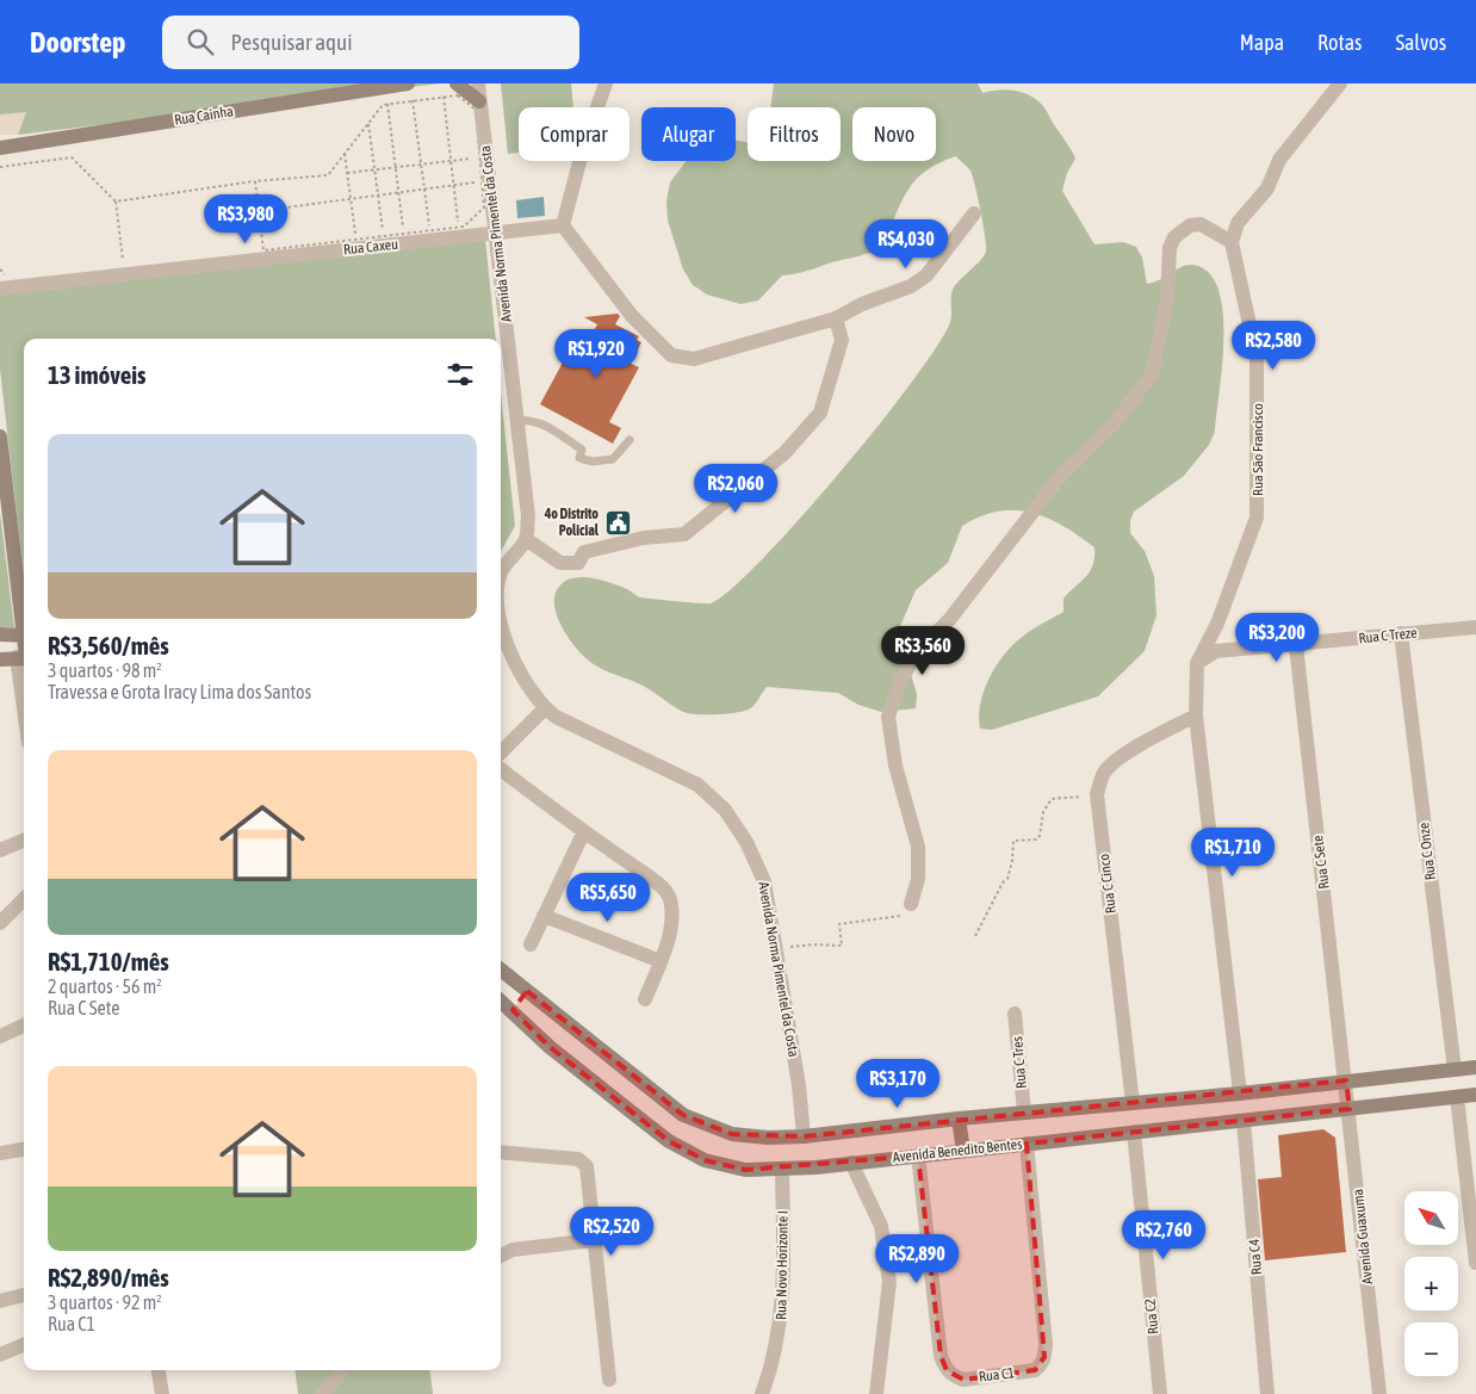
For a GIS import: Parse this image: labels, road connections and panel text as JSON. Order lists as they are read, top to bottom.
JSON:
{
  "streets": {
    "street": [
      "Rua Cainha",
      "Avenida Norma Pimentel da Costa",
      "Rua Caxeu",
      "Rua São Francisco",
      "Rua C Treze",
      "Rua C Onze",
      "Rua C Sete",
      "Rua C Cinco",
      "Rua C Tres",
      "Avenida Benedito Bentes",
      "Avenida Guaxuma",
      "Rua C4",
      "Rua Novo Horizonte I",
      "Rua C2",
      "Rua C1"
    ]
  },
  "crossings": [
    ["Avenida Norma Pimentel da Costa", "Rua Caxeu"],
    ["Rua São Francisco", "Rua C Treze"],
    ["Rua C Treze", "Rua C Onze"],
    ["Rua C Treze", "Rua C Sete"],
    ["Rua C Sete", "Avenida Guaxuma"],
    ["Avenida Benedito Bentes", "Avenida Guaxuma"],
    ["Avenida Benedito Bentes", "Rua C4"],
    ["Avenida Benedito Bentes", "Rua Novo Horizonte I"],
    ["Avenida Benedito Bentes", "Rua C2"],
    ["Avenida Benedito Bentes", "Rua C1"]
  ],
  "places": {
    "public building": ["4o Distrito Policial"]
  },
  "north": "top left",
  "page": {
    "header": "Doorstep",
    "search": "Pesquisar aqui",
    "nav": ["Mapa", "Rotas", "Salvos"],
    "chip": [
      "Comprar",
      "Alugar",
      "Filtros",
      "Novo"
    ],
    "price": [
      "R$3,980",
      "R$4,030",
      "R$2,580",
      "R$1,920",
      "R$2,060",
      "R$3,200",
      "R$3,560",
      "R$1,710",
      "R$5,650",
      "R$3,170",
      "R$2,520",
      "R$2,760",
      "R$2,890"
    ],
    "heading": "13 imóveis",
    "list": [
      {
        "name": "R$3,560/mês",
        "note": "3 quartos · 98 m² · Travessa e Grota Iracy Lima dos Santos"
      },
      {
        "name": "R$1,710/mês",
        "note": "2 quartos · 56 m² · Rua C Sete"
      },
      {
        "name": "R$2,890/mês",
        "note": "3 quartos · 92 m² · Rua C1"
      }
    ],
    "map_buttons": ["+", "−"]
  }
}
